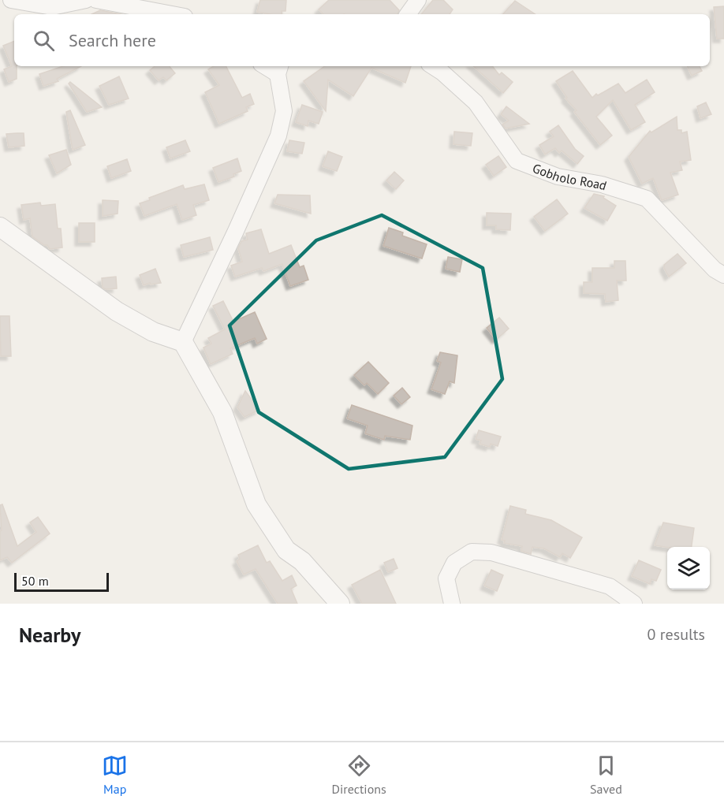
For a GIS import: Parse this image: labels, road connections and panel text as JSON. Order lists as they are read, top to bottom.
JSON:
{
  "streets": {
    "street": ["Gobholo Road"]
  },
  "scale_bar": "50 m",
  "page": {
    "search": "Search here",
    "scale": "50 m",
    "heading": ["Nearby", "0 results"],
    "nav": ["Map", "Directions", "Saved"]
  }
}
